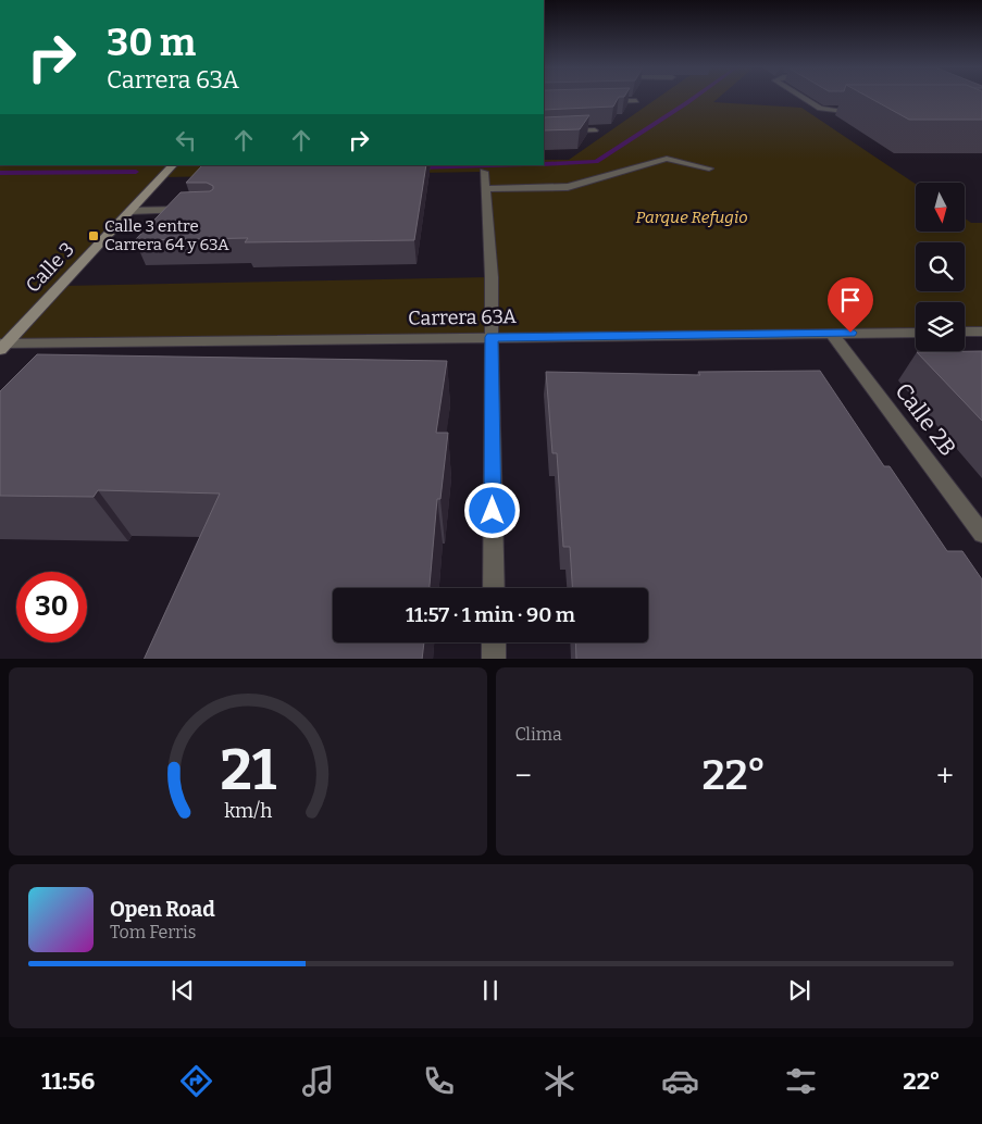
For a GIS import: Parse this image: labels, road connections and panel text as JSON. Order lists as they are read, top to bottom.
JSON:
{
  "streets": {
    "street": ["Calle 3", "Carrera 63A", "Calle 2B"]
  },
  "crossings": [
    ["Calle 3", "Carrera 63A"],
    ["Carrera 63A", "Calle 2B"]
  ],
  "parks": ["Parque Refugio"],
  "places": {
    "transit": ["Calle 3 entre Carrera 64 y 63A"]
  },
  "north": "bottom",
  "page": {
    "turn": ["30 m", "Carrera 63A"],
    "limit": "30",
    "trip": "11:57 · 1 min · 90 m",
    "tile": "Clima",
    "heat": ["−", "22°", "+"],
    "song": ["Open Road", "Tom Ferris"],
    "tabs": ["11:56", "22°"],
    "gauge": ["21", "km/h"]
  }
}
